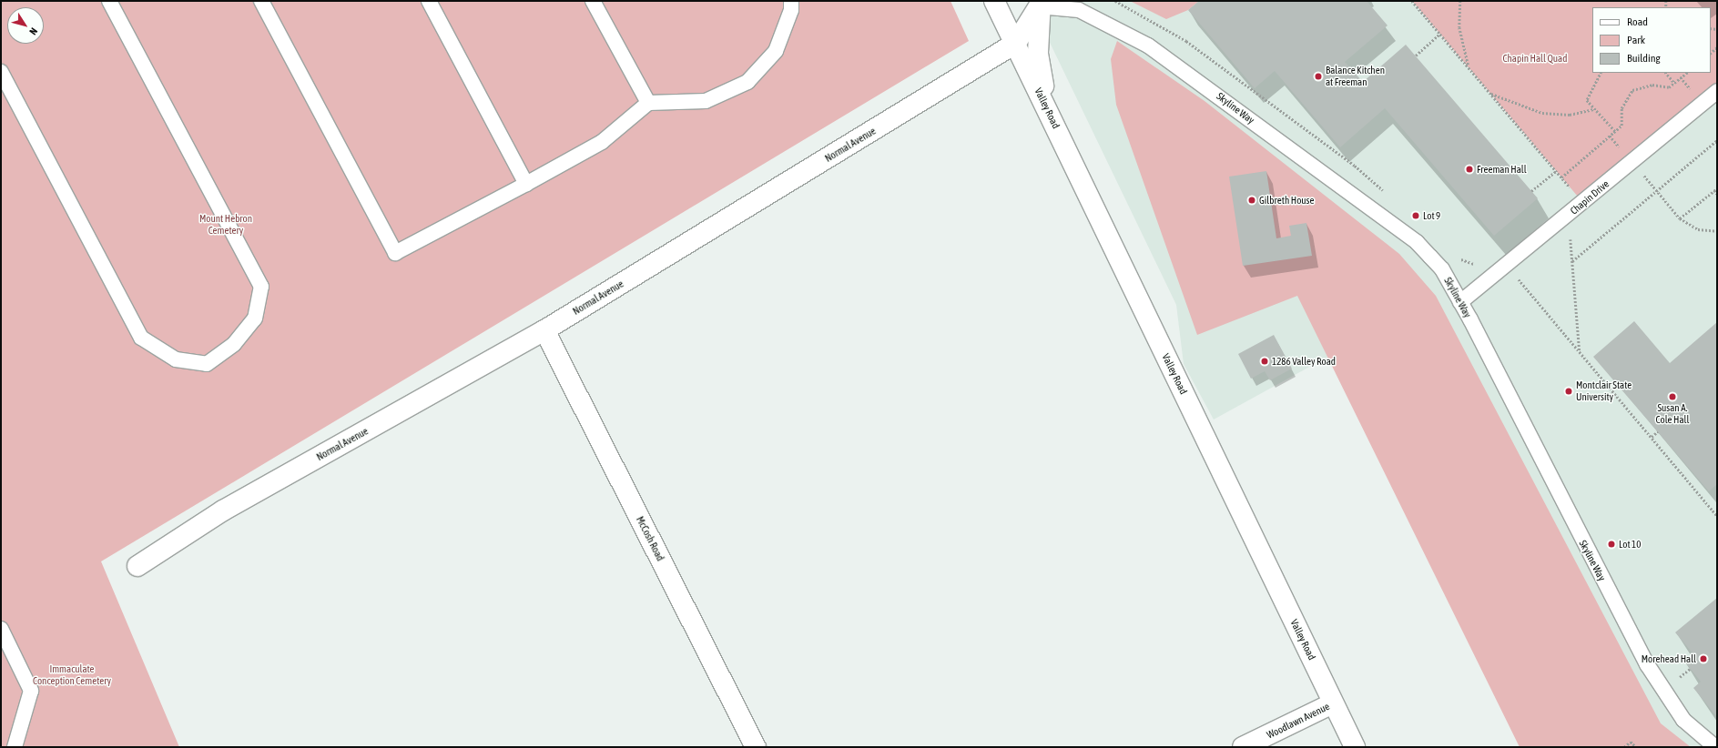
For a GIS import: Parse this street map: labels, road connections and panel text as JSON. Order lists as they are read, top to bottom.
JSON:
{
  "streets": {
    "street": [
      "Valley Road",
      "Normal Avenue",
      "McCosh Road",
      "Woodlawn Avenue"
    ],
    "lane": ["Skyline Way", "Chapin Drive"]
  },
  "crossings": [
    ["Valley Road", "Normal Avenue"],
    ["Valley Road", "Woodlawn Avenue"],
    ["Skyline Way", "Normal Avenue"],
    ["Skyline Way", "Chapin Drive"],
    ["Normal Avenue", "McCosh Road"]
  ],
  "parks": ["Chapin Hall Quad", "Mount Hebron Cemetery", "Immaculate Conception Cemetery"],
  "places": [
    "Balance Kitchen at Freeman",
    "Freeman Hall",
    "Gilbreth House",
    "Lot 9",
    "1286 Valley Road",
    "Montclair State University",
    "Susan A. Cole Hall",
    "Lot 10",
    "Morehead Hall"
  ],
  "legend": ["Road", "Park", "Building"],
  "north": "bottom right"
}
